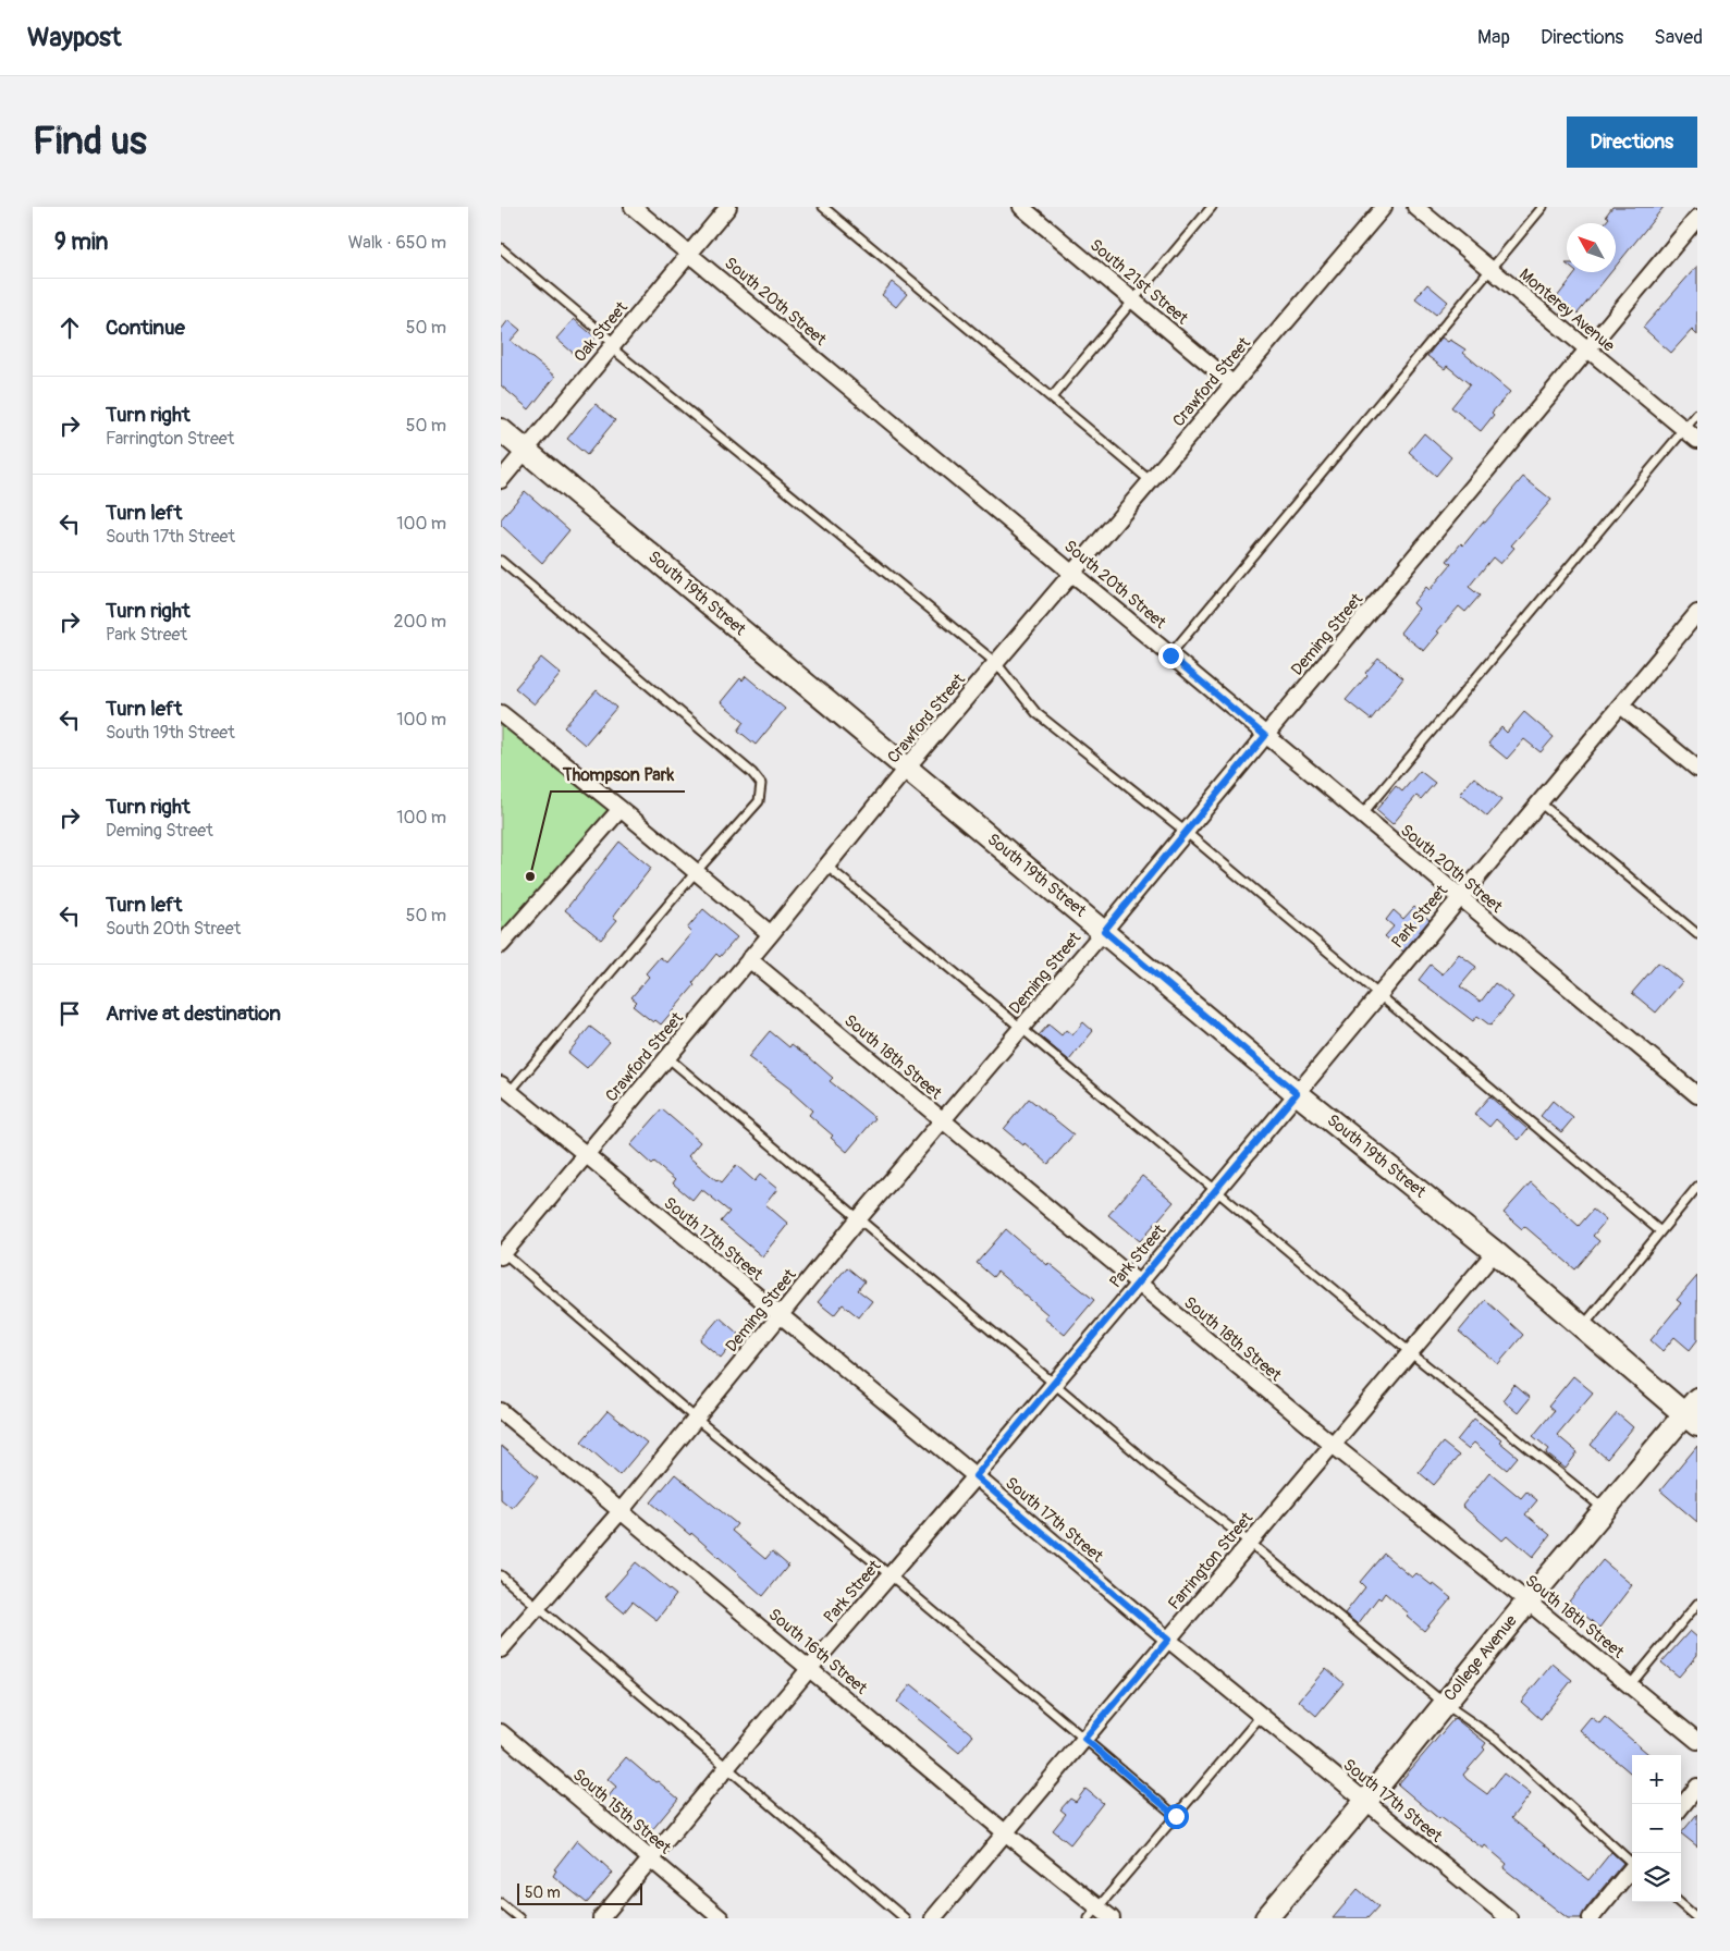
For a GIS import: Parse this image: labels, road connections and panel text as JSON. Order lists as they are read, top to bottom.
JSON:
{
  "streets": {
    "street": [
      "South 21st Street",
      "South 20th Street",
      "Monterey Avenue",
      "Oak Street",
      "Crawford Street",
      "South 19th Street",
      "Deming Street",
      "Park Street",
      "South 18th Street",
      "South 17th Street",
      "Farrington Street",
      "South 16th Street",
      "College Avenue",
      "South 15th Street"
    ]
  },
  "crossings": [
    ["South 21st Street", "Crawford Street"],
    ["South 20th Street", "Oak Street"],
    ["South 20th Street", "Crawford Street"],
    ["South 20th Street", "Deming Street"],
    ["South 20th Street", "Park Street"],
    ["Monterey Avenue", "Deming Street"],
    ["Oak Street", "South 19th Street"],
    ["Crawford Street", "South 19th Street"],
    ["Crawford Street", "South 18th Street"],
    ["Crawford Street", "South 17th Street"],
    ["South 19th Street", "Deming Street"],
    ["South 19th Street", "Park Street"],
    ["South 19th Street", "Farrington Street"],
    ["South 19th Street", "College Avenue"],
    ["Deming Street", "South 18th Street"],
    ["Deming Street", "South 17th Street"],
    ["Deming Street", "South 16th Street"],
    ["Park Street", "South 18th Street"],
    ["Park Street", "South 17th Street"],
    ["Park Street", "South 16th Street"],
    ["Park Street", "South 15th Street"],
    ["South 18th Street", "Farrington Street"],
    ["South 18th Street", "College Avenue"],
    ["South 17th Street", "Farrington Street"],
    ["South 17th Street", "College Avenue"],
    ["Farrington Street", "South 16th Street"]
  ],
  "places": ["Thompson Park"],
  "scale_bar": "50 m",
  "north": "top left",
  "page": {
    "header": "Waypost",
    "nav": ["Map", "Directions", "Saved"],
    "buttons": "Directions",
    "title": "Find us",
    "heading": ["9 min", "Walk · 650 m"],
    "list": [
      ["Continue", "50 m"],
      ["Turn right", "Farrington Street", "50 m"],
      ["Turn left", "South 17th Street", "100 m"],
      ["Turn right", "Park Street", "200 m"],
      ["Turn left", "South 19th Street", "100 m"],
      ["Turn right", "Deming Street", "100 m"],
      ["Turn left", "South 20th Street", "50 m"],
      "Arrive at destination"
    ],
    "map_buttons": ["+", "−"],
    "scale": "50 m"
  }
}
